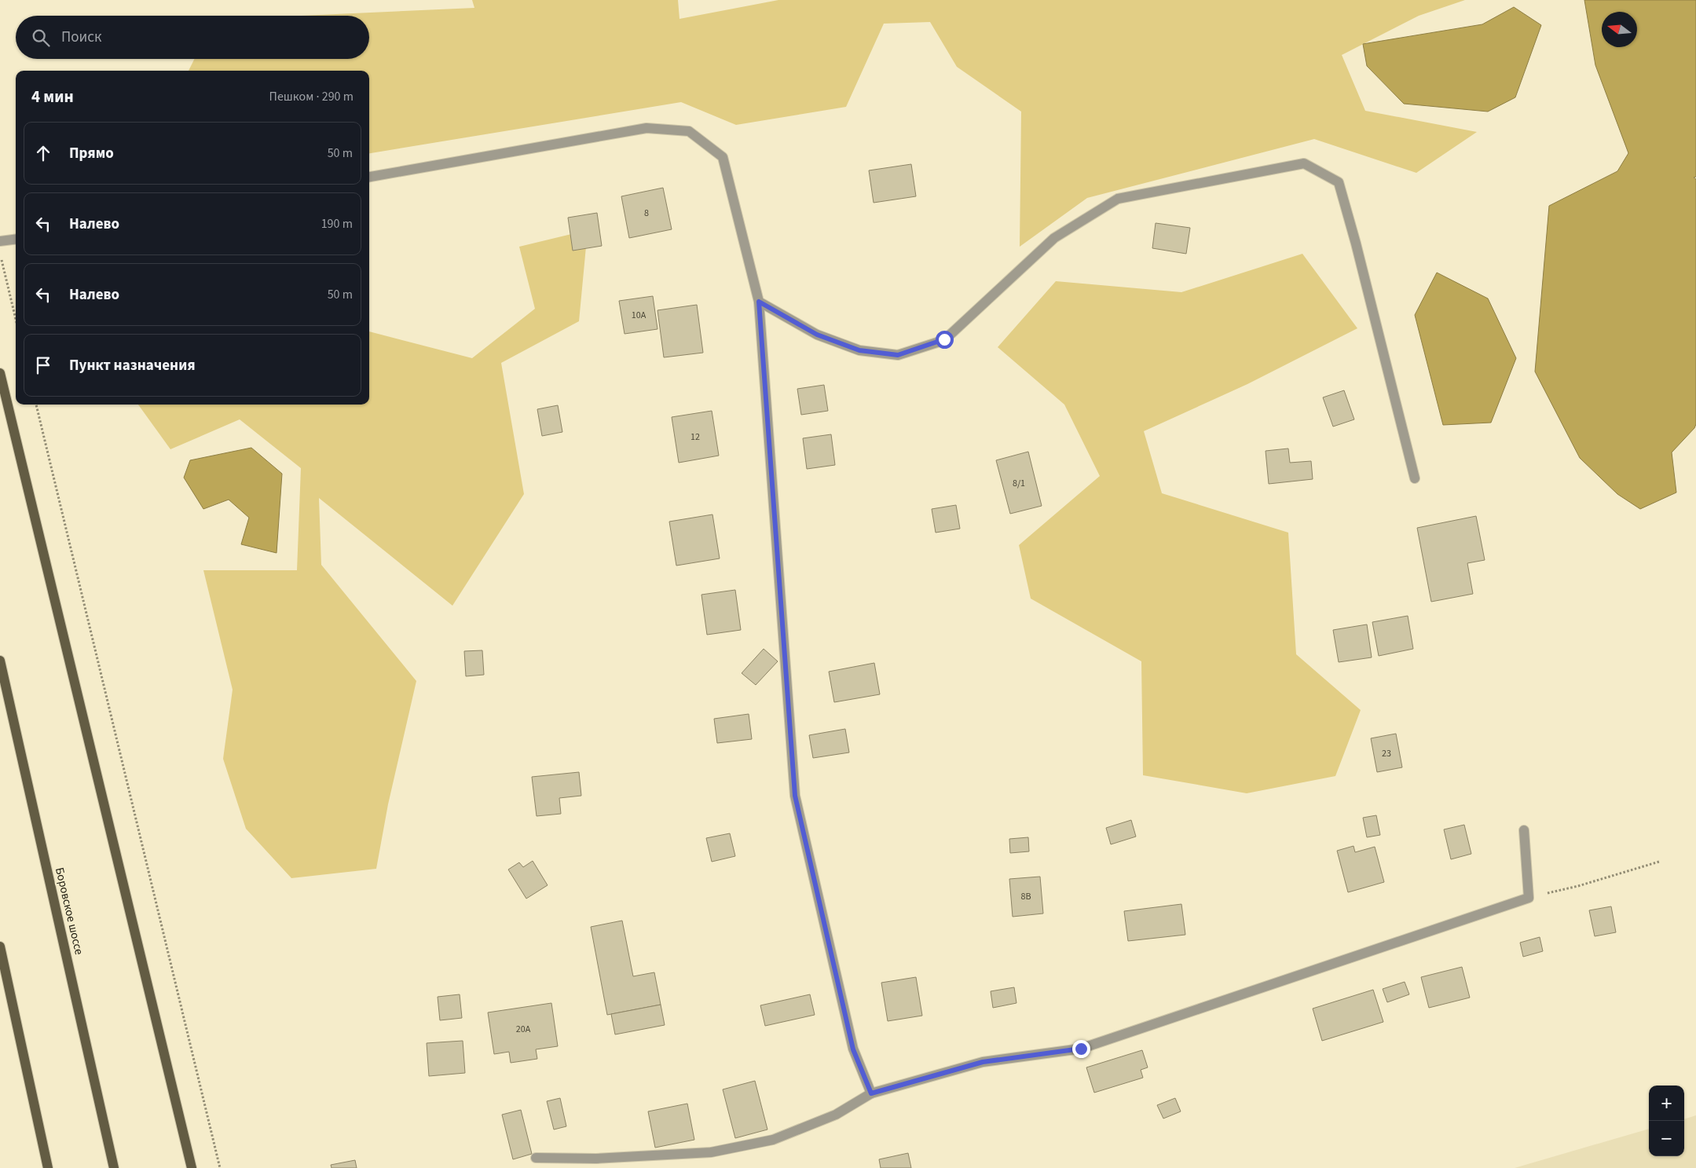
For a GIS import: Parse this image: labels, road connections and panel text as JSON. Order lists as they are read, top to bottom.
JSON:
{
  "streets": {
    "main road": ["Боровское шоссе"]
  },
  "house_numbers": [
    "8",
    "10А",
    "12",
    "8/1",
    "23",
    "8В",
    "20А"
  ],
  "north": "left",
  "page": {
    "search": "Поиск",
    "heading": ["4 мин", "Пешком · 290 m"],
    "list": [
      ["Прямо", "50 m"],
      ["Налево", "190 m"],
      ["Налево", "50 m"],
      "Пункт назначения"
    ],
    "map_buttons": ["+", "−"]
  }
}
